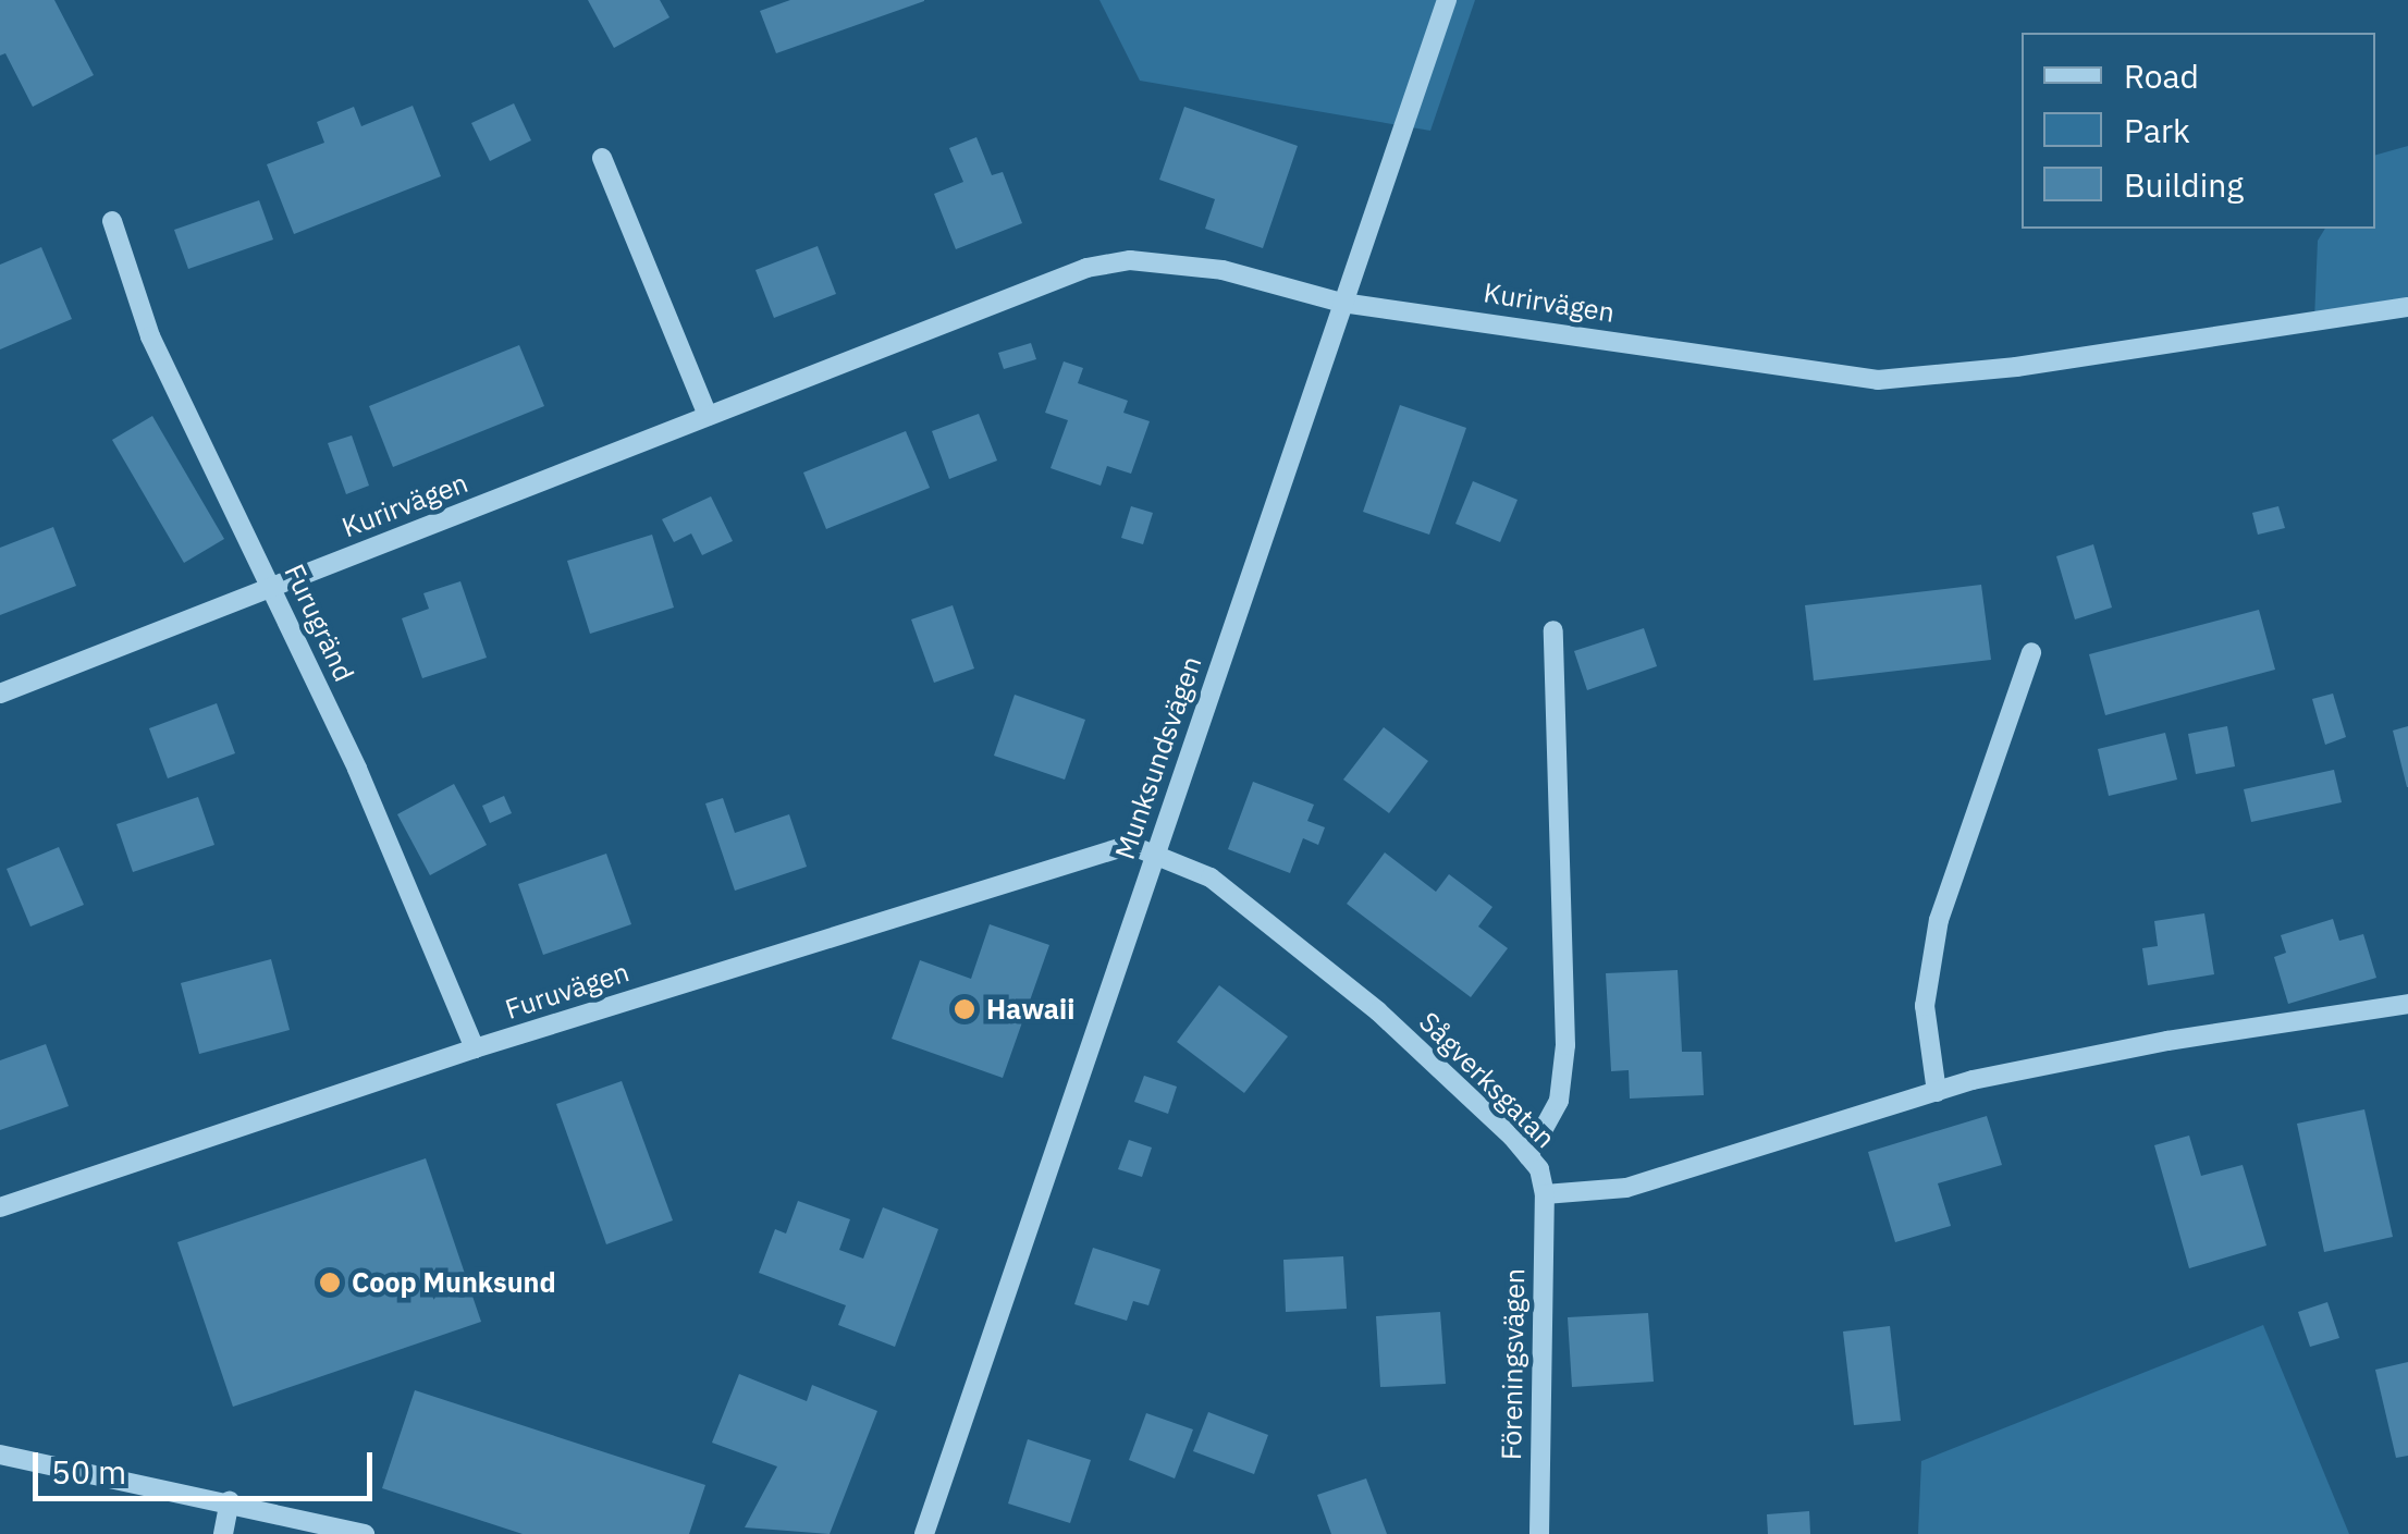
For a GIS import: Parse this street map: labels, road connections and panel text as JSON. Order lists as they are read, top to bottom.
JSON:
{
  "streets": {
    "street": [
      "Kurirvägen",
      "Furugränd",
      "Munksundsvägen",
      "Furuvägen",
      "Sågverksgatan",
      "Föreningsvägen"
    ]
  },
  "crossings": [
    ["Kurirvägen", "Furugränd"],
    ["Kurirvägen", "Munksundsvägen"],
    ["Furugränd", "Furuvägen"],
    ["Munksundsvägen", "Furuvägen"],
    ["Munksundsvägen", "Sågverksgatan"],
    ["Furuvägen", "Sågverksgatan"],
    ["Sågverksgatan", "Föreningsvägen"]
  ],
  "places": ["Hawaii", "Coop Munksund"],
  "legend": ["Road", "Park", "Building"],
  "scale_bar": "50 m"
}
